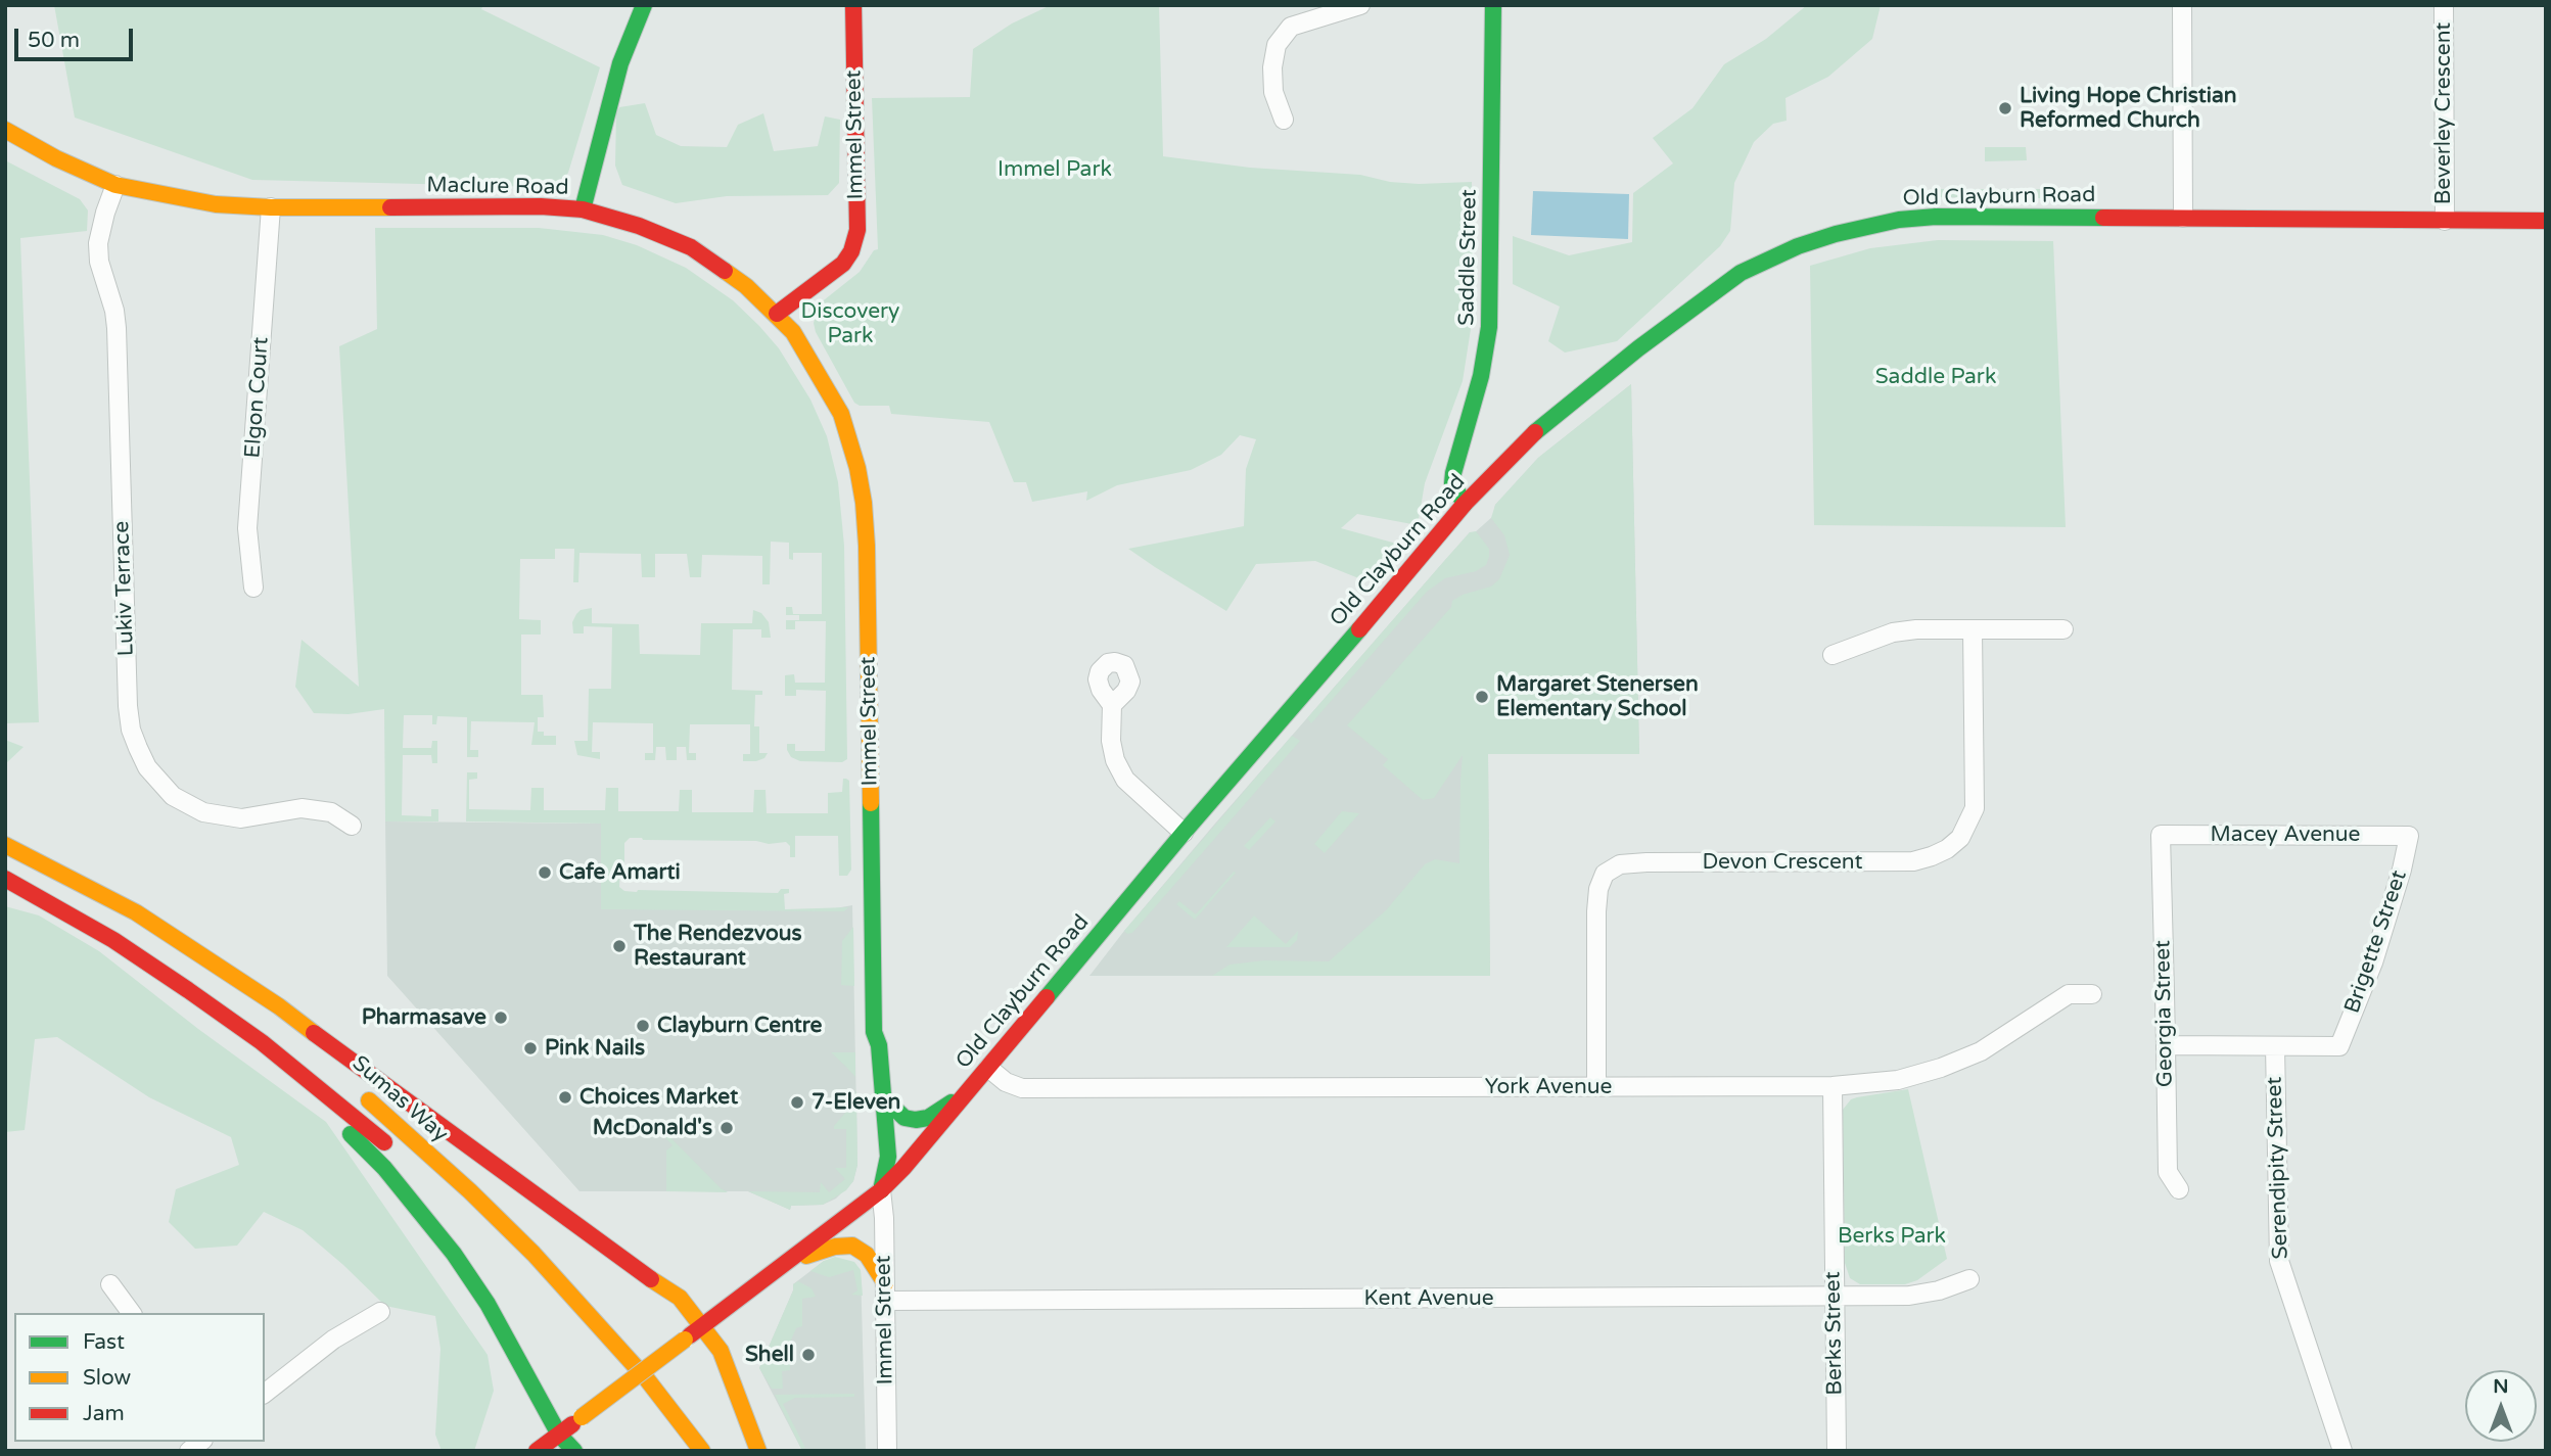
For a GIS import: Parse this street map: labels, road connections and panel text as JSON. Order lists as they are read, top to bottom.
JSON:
{
  "streets": {
    "main road": [
      "Immel Street",
      "Maclure Road",
      "Old Clayburn Road",
      "Saddle Street",
      "Sumas Way"
    ],
    "street": [
      "Beverley Crescent",
      "Elgon Court",
      "Lukiv Terrace",
      "Macey Avenue",
      "Devon Crescent",
      "Brigette Street",
      "Georgia Street",
      "York Avenue",
      "Serendipity Street",
      "Kent Avenue",
      "Berks Street"
    ]
  },
  "crossings": [
    ["Beverley Crescent", "Old Clayburn Road"],
    ["Immel Street", "Maclure Road"],
    ["Immel Street", "Old Clayburn Road"],
    ["Immel Street", "Kent Avenue"],
    ["Maclure Road", "Elgon Court"],
    ["Maclure Road", "Lukiv Terrace"],
    ["Old Clayburn Road", "Saddle Street"],
    ["Old Clayburn Road", "York Avenue"],
    ["Macey Avenue", "Brigette Street"],
    ["Macey Avenue", "Georgia Street"],
    ["Devon Crescent", "York Avenue"],
    ["Brigette Street", "Serendipity Street"],
    ["York Avenue", "Berks Street"],
    ["Kent Avenue", "Berks Street"]
  ],
  "parks": [
    "Immel Park",
    "Discovery Park",
    "Saddle Park",
    "Berks Park"
  ],
  "places": [
    "Living Hope Christian Reformed Church",
    "Margaret Stenersen Elementary School",
    "Cafe Amarti",
    "The Rendezvous Restaurant",
    "Pharmasave",
    "Clayburn Centre",
    "Pink Nails",
    "Choices Market",
    "7-Eleven",
    "McDonald's",
    "Shell"
  ],
  "legend": ["Fast", "Slow", "Jam"],
  "scale_bar": "50 m",
  "north": "top"
}
